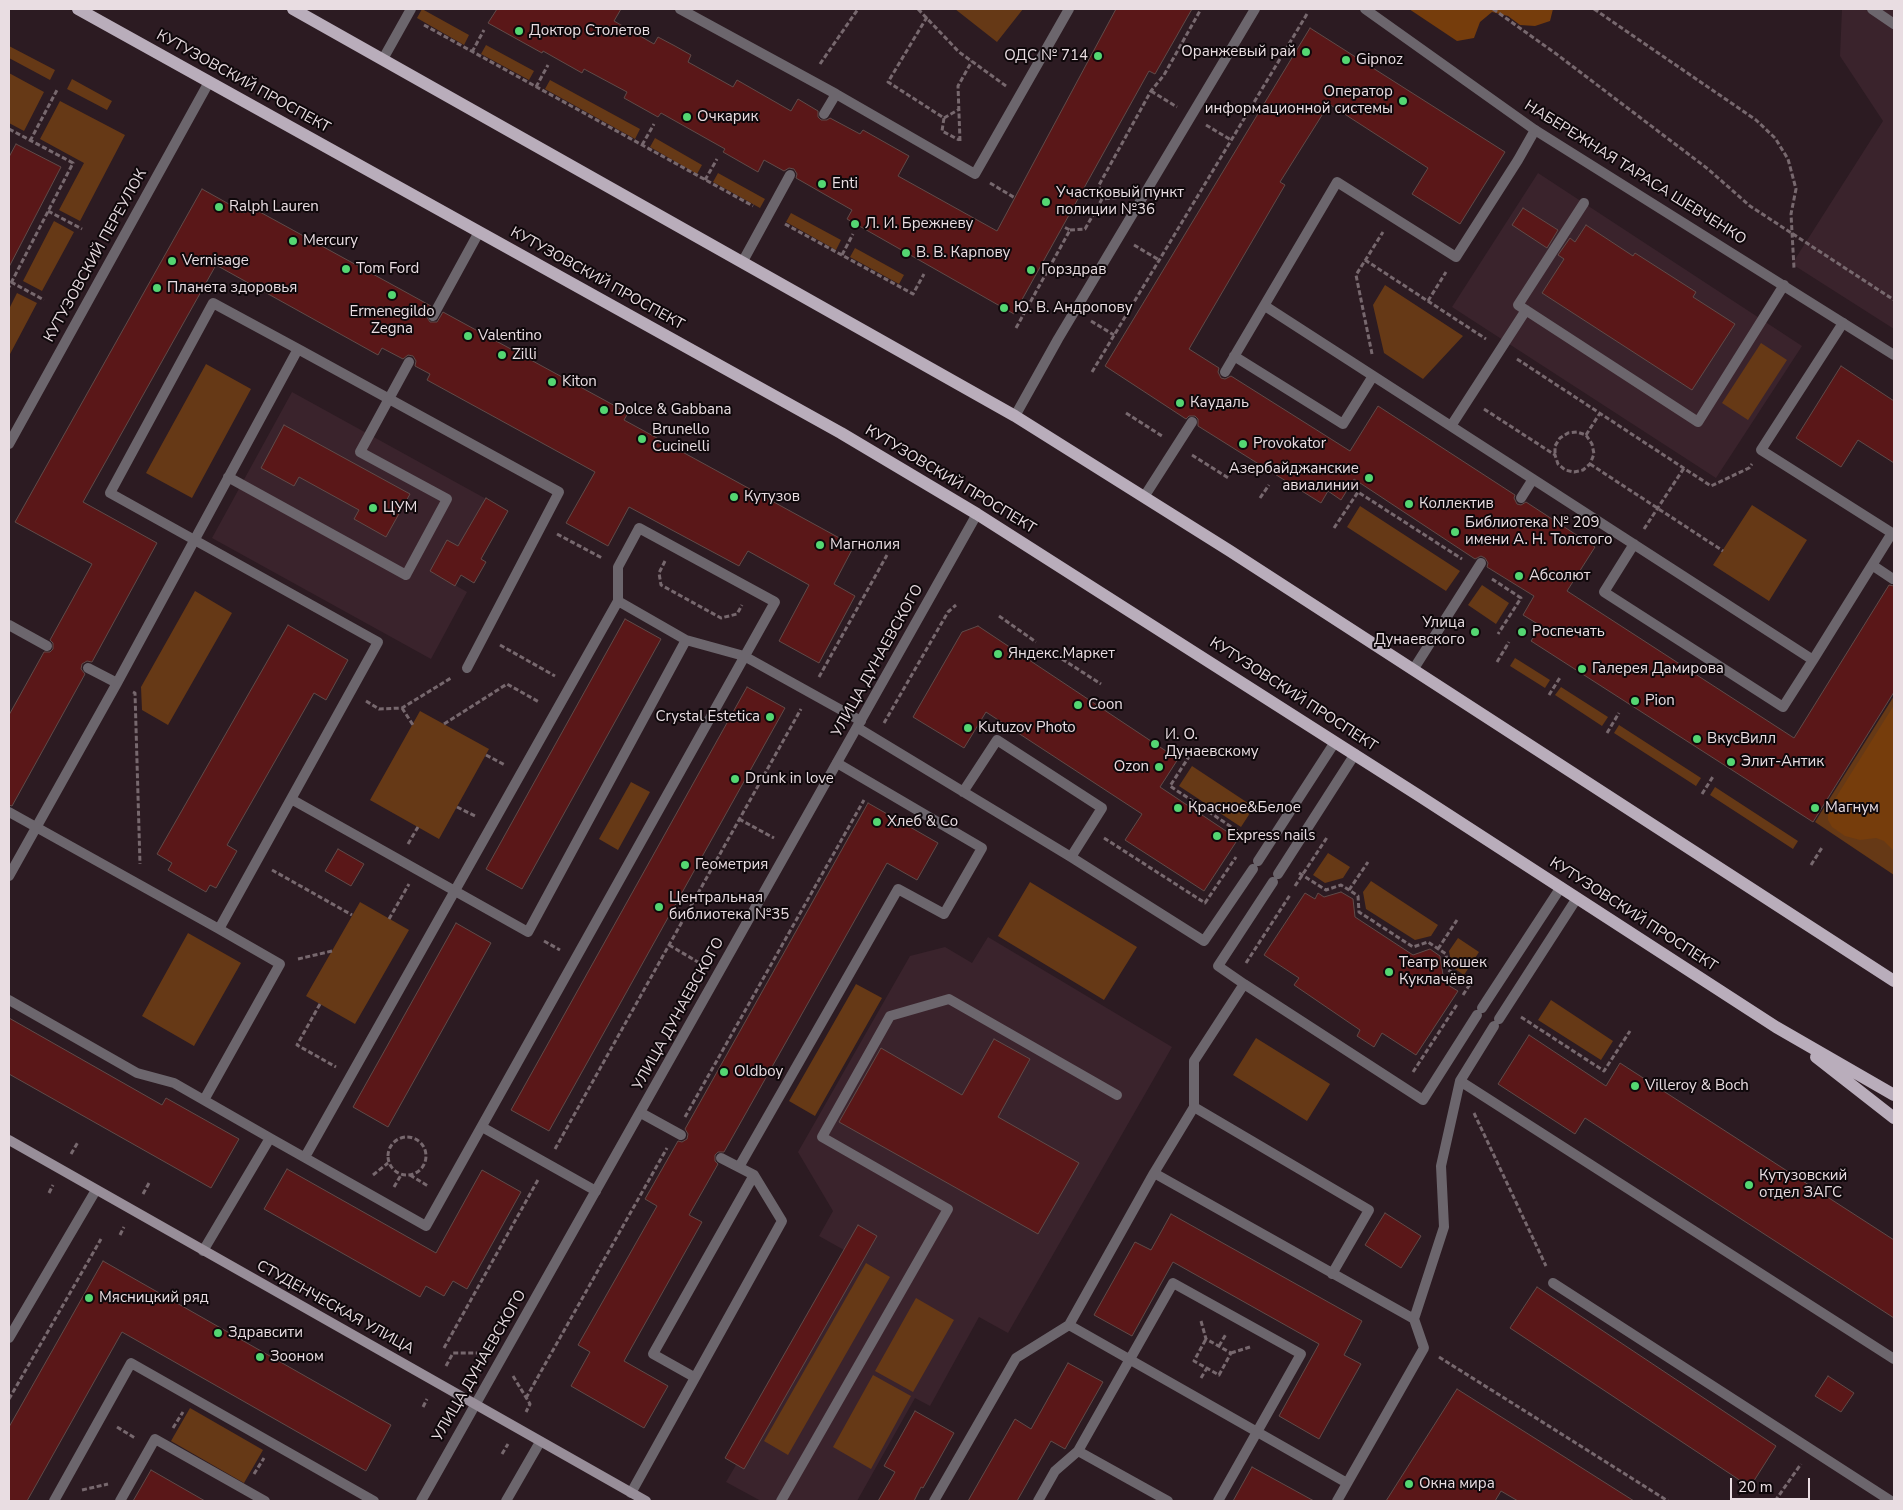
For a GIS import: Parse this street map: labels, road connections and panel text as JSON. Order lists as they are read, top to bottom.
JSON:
{
  "streets": {
    "main road": ["КУТУЗОВСКИЙ ПРОСПЕКТ"],
    "street": [
      "НАБЕРЕЖНАЯ ТАРАСА ШЕВЧЕНКО",
      "КУТУЗОВСКИЙ ПЕРЕУЛОК",
      "УЛИЦА ДУНАЕВСКОГО",
      "СТУДЕНЧЕСКАЯ УЛИЦА"
    ]
  },
  "crossings": [
    ["КУТУЗОВСКИЙ ПРОСПЕКТ", "КУТУЗОВСКИЙ ПЕРЕУЛОК"],
    ["КУТУЗОВСКИЙ ПРОСПЕКТ", "УЛИЦА ДУНАЕВСКОГО"],
    ["УЛИЦА ДУНАЕВСКОГО", "СТУДЕНЧЕСКАЯ УЛИЦА"]
  ],
  "places": [
    "Доктор Столетов",
    "Оранжевый рай",
    "ОДС № 714",
    "Gipnoz",
    "Оператор информационной системы",
    "Очкарик",
    "Enti",
    "Участковый пункт полиции №36",
    "Ralph Lauren",
    "Л. И. Брежневу",
    "Mercury",
    "В. В. Карпову",
    "Vernisage",
    "Tom Ford",
    "Горздрав",
    "Планета здоровья",
    "Ermenegildo Zegna",
    "Ю. В. Андропову",
    "Valentino",
    "Zilli",
    "Kiton",
    "Каудаль",
    "Dolce & Gabbana",
    "Brunello Cucinelli",
    "Provokator",
    "Азербайджанские авиалинии",
    "Кутузов",
    "Коллектив",
    "ЦУМ",
    "Библиотека № 209 имени А. Н. Толстого",
    "Магнолия",
    "Абсолют",
    "Улица Дунаевского",
    "Роспечать",
    "Яндекс.Маркет",
    "Галерея Дамирова",
    "Pion",
    "Coon",
    "Crystal Estetica",
    "Kutuzov Photo",
    "ВкусВилл",
    "И. О. Дунаевскому",
    "Элит-Антик",
    "Ozon",
    "Drunk in love",
    "Красное&Белое",
    "Магнум",
    "Хлеб & Co",
    "Express nails",
    "Геометрия",
    "Центральная библиотека №35",
    "Театр кошек Куклачёва",
    "Oldboy",
    "Villeroy & Boch",
    "Кутузовский отдел ЗАГС",
    "Мясницкий ряд",
    "Здравсити",
    "Зооном",
    "Окна мира"
  ],
  "scale_bar": "20 m"
}
